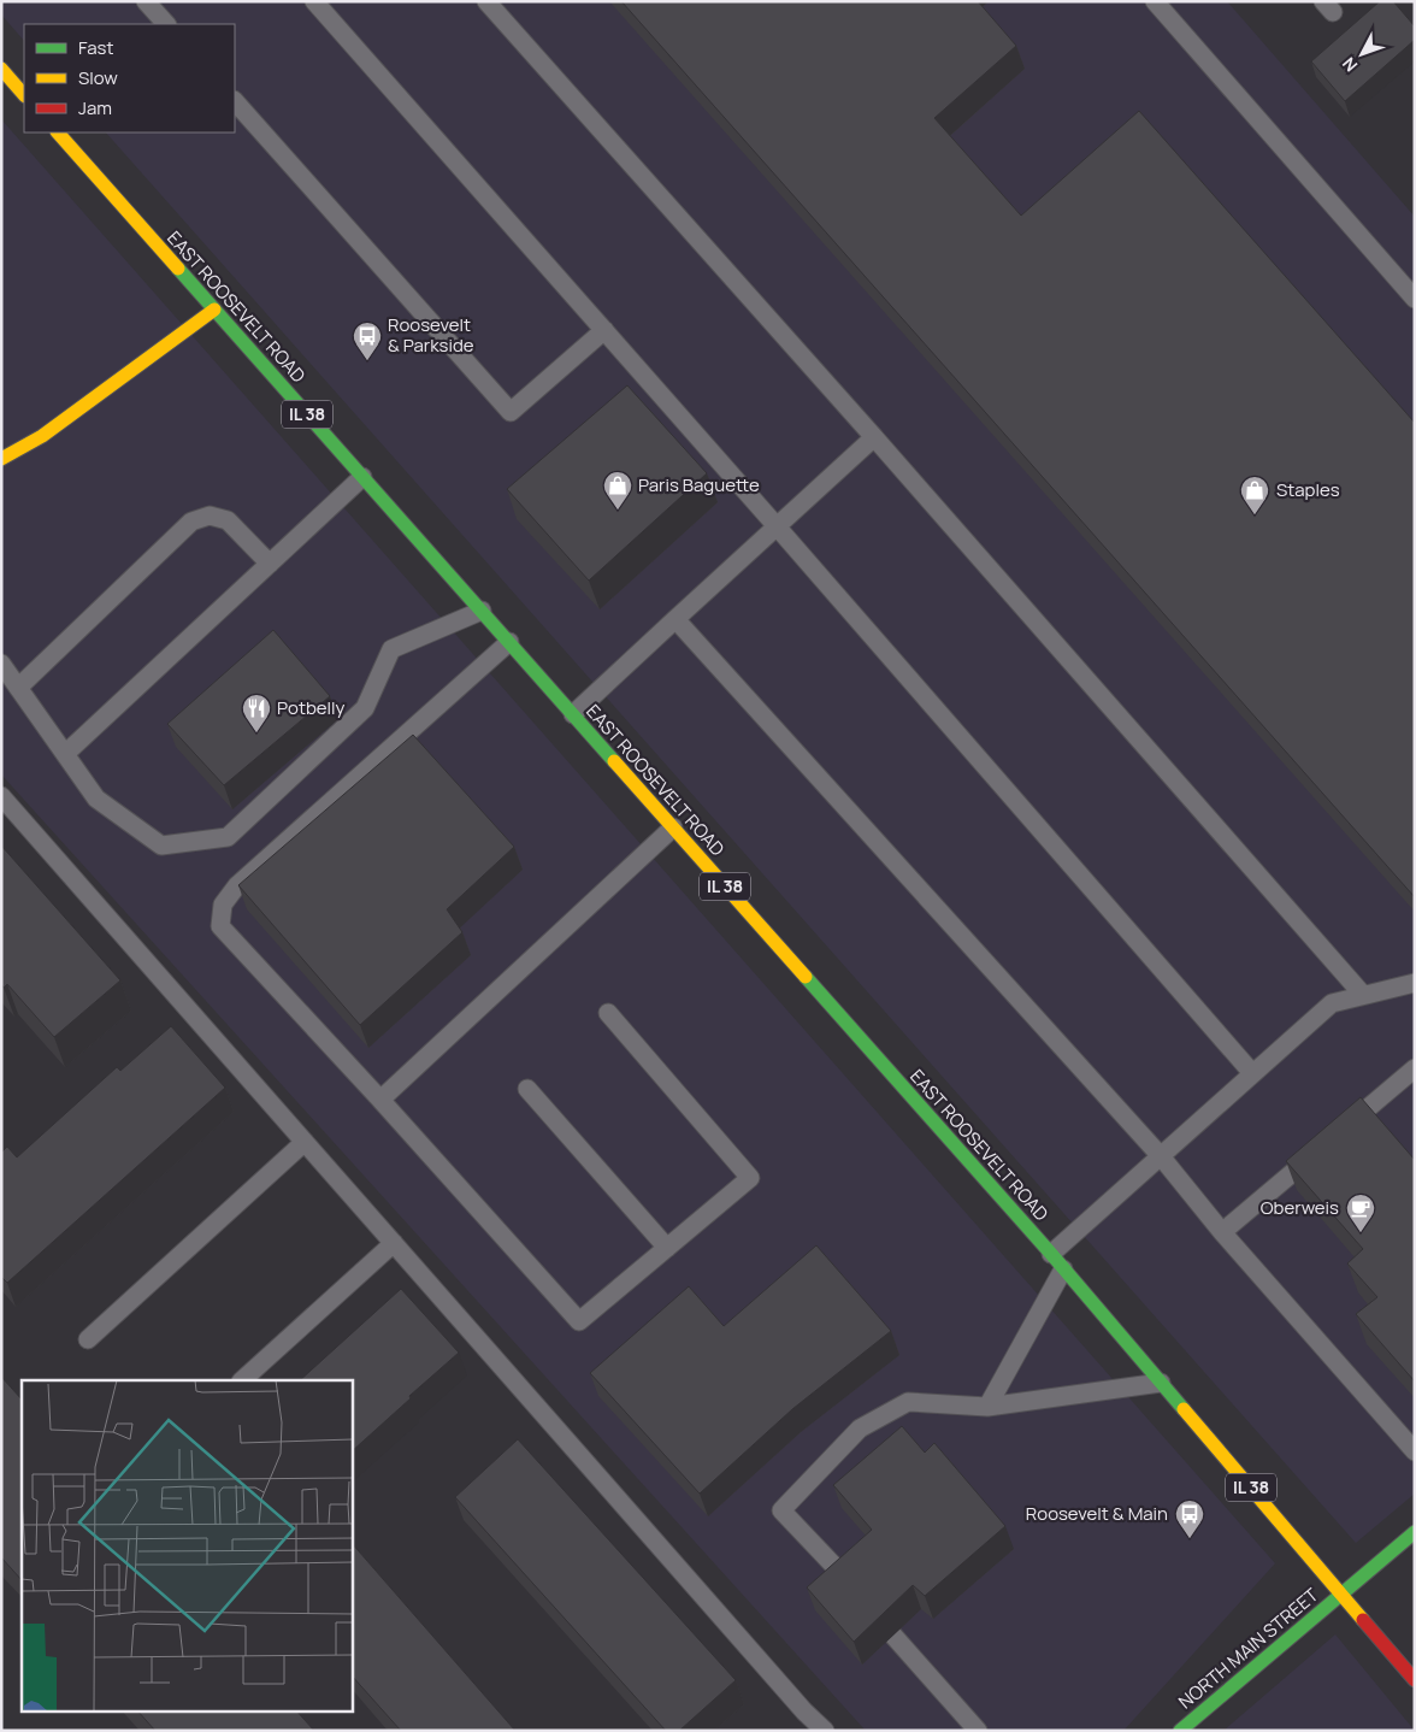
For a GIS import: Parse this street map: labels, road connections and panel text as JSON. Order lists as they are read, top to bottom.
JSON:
{
  "streets": {
    "main road": ["EAST ROOSEVELT ROAD", "IL 38", "NORTH MAIN STREET"]
  },
  "crossings": [
    ["EAST ROOSEVELT ROAD", "IL 38"],
    ["EAST ROOSEVELT ROAD", "NORTH MAIN STREET"],
    ["IL 38", "NORTH MAIN STREET"]
  ],
  "places": {
    "bus stop": ["Roosevelt & Parkside", "Roosevelt & Main"],
    "shop": ["Paris Baguette", "Staples"],
    "restaurant": ["Potbelly"],
    "cafe": ["Oberweis"]
  },
  "legend": ["Fast", "Slow", "Jam"],
  "north": "bottom left"
}
